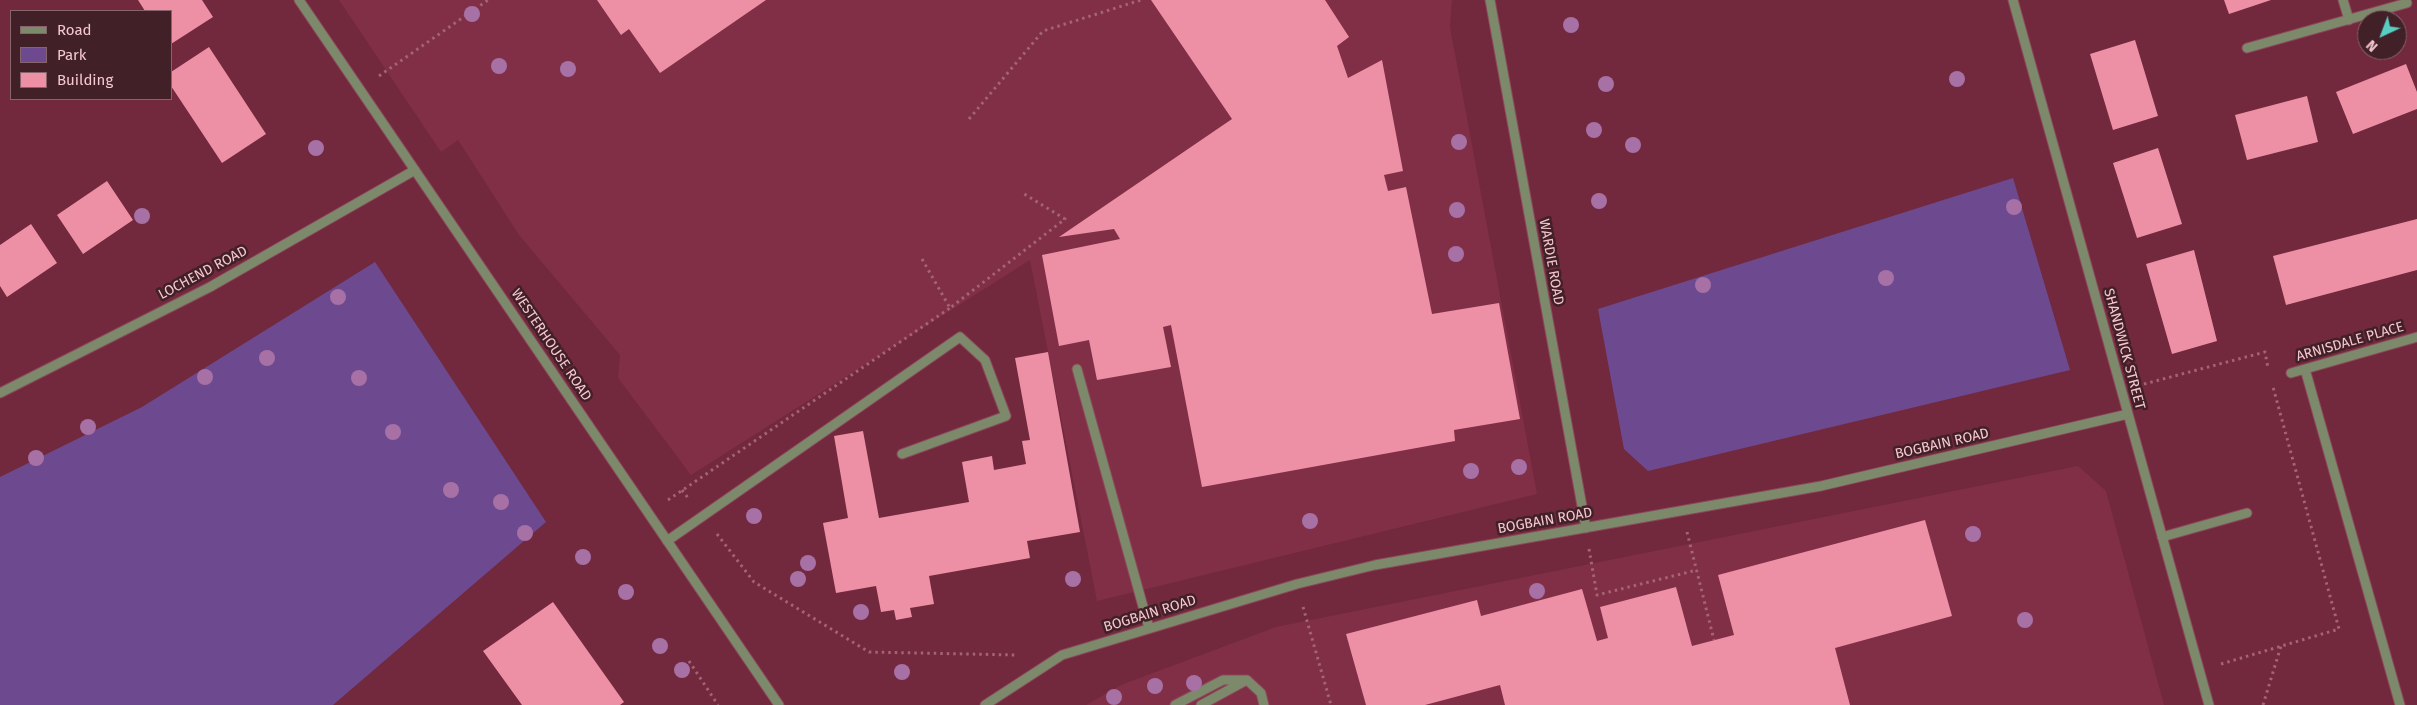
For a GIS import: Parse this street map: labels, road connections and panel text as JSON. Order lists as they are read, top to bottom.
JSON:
{
  "streets": {
    "street": [
      "WARDIE ROAD",
      "LOCHEND ROAD",
      "ARNISDALE PLACE",
      "WESTERHOUSE ROAD",
      "SHANDWICK STREET",
      "BOGBAIN ROAD"
    ]
  },
  "crossings": [
    ["WARDIE ROAD", "BOGBAIN ROAD"],
    ["LOCHEND ROAD", "WESTERHOUSE ROAD"],
    ["SHANDWICK STREET", "BOGBAIN ROAD"]
  ],
  "legend": ["Road", "Park", "Building"],
  "north": "bottom left"
}
